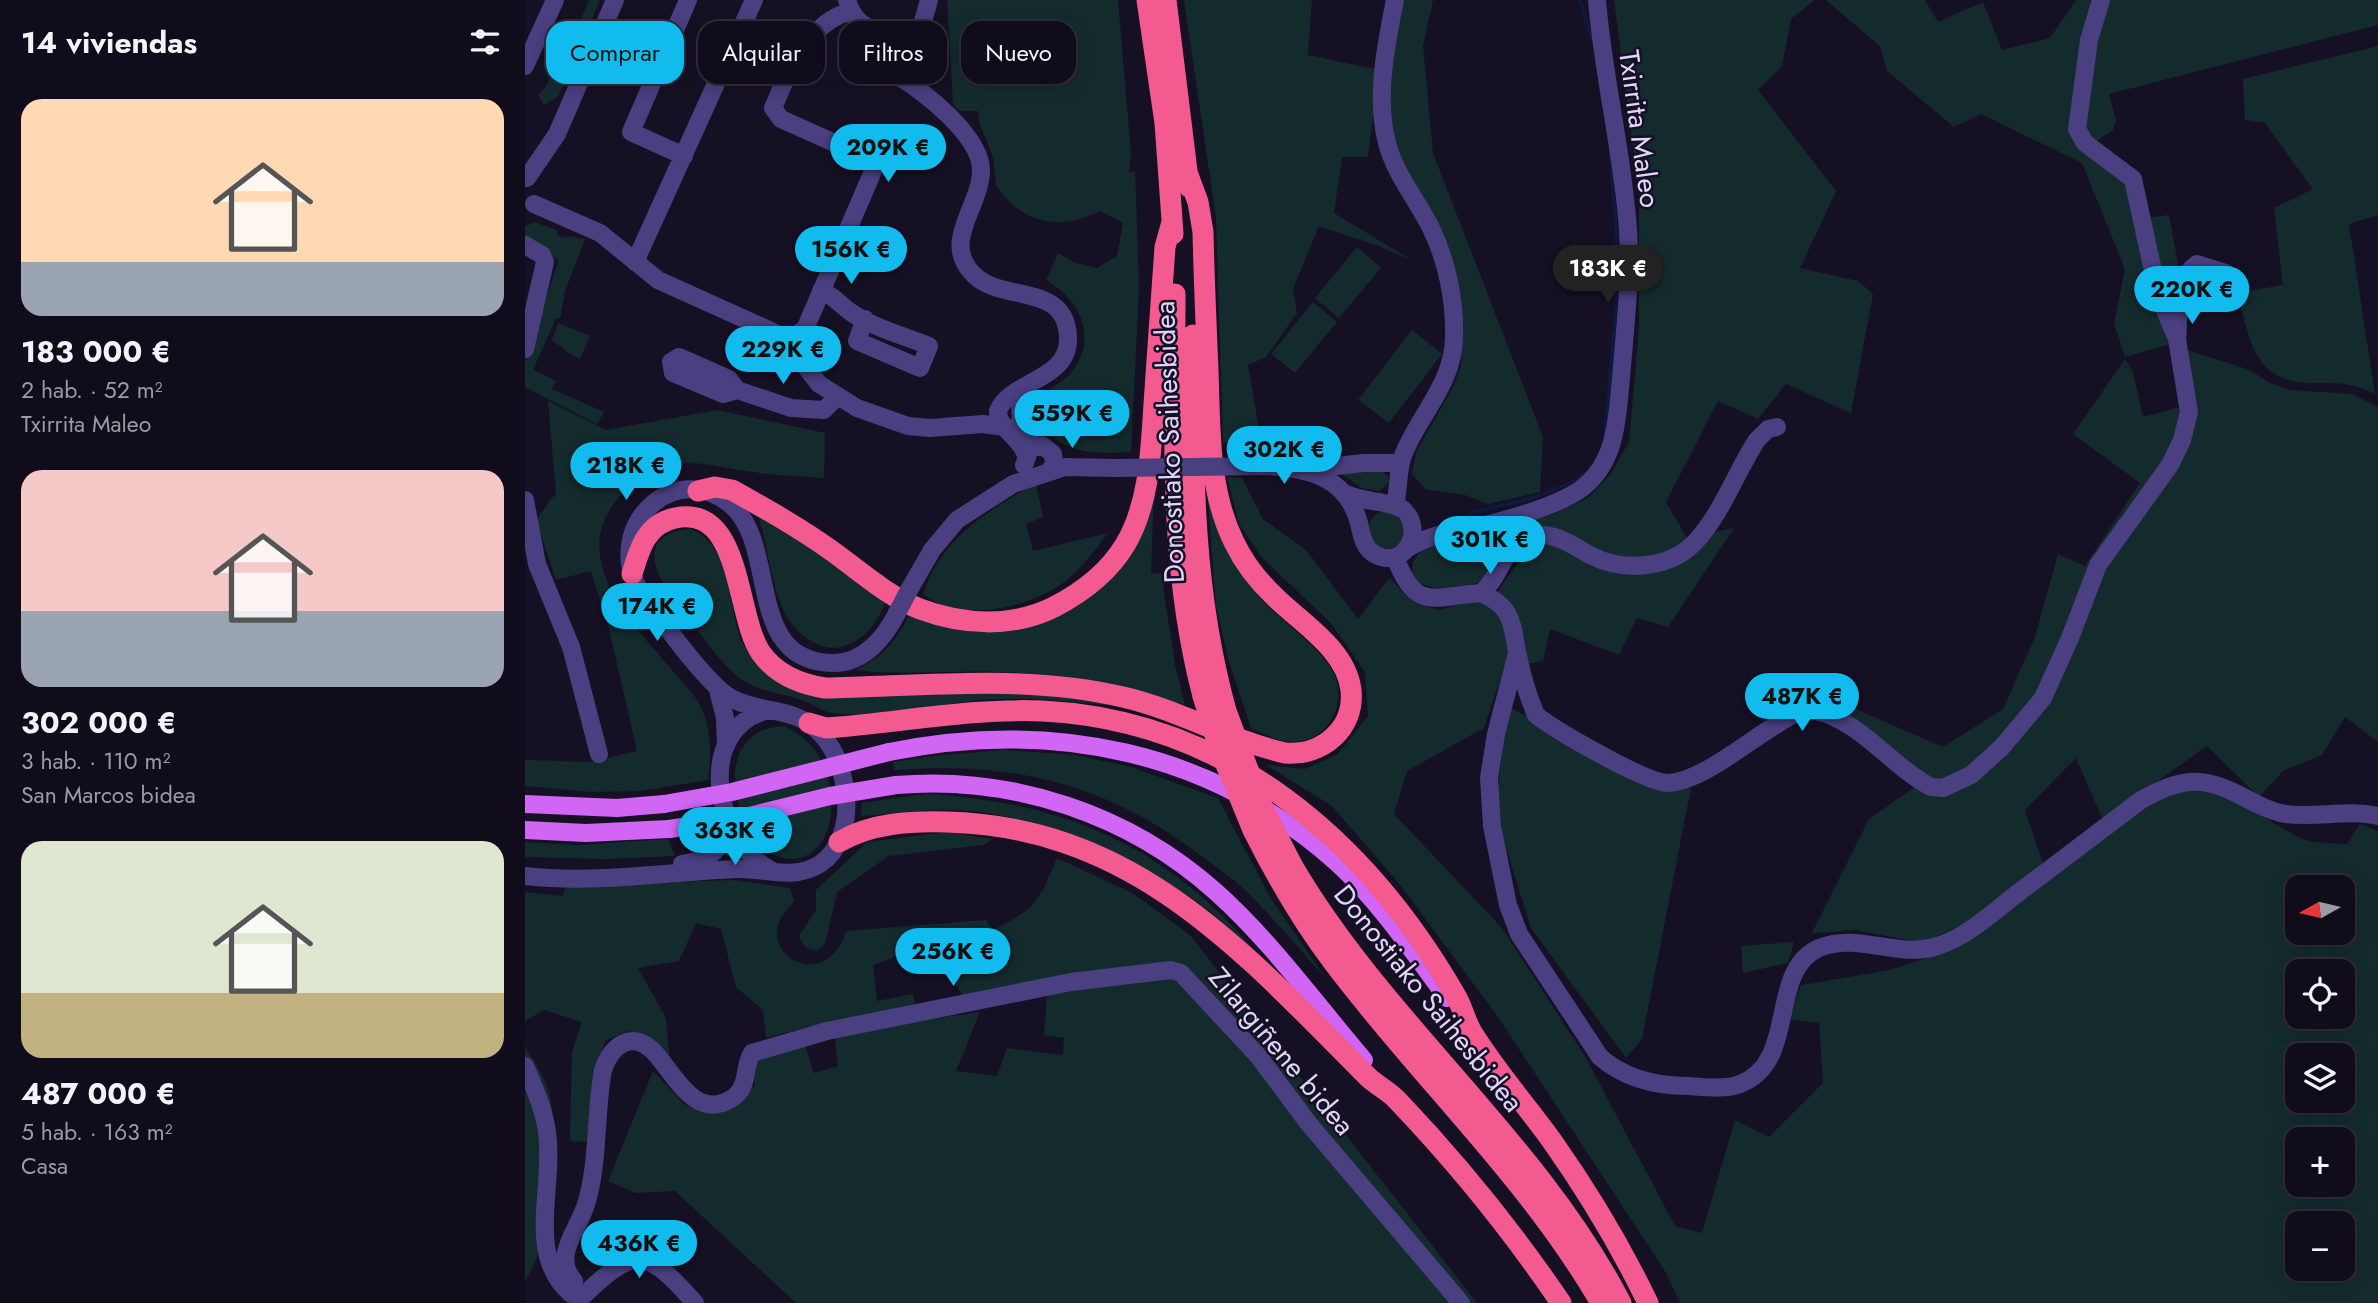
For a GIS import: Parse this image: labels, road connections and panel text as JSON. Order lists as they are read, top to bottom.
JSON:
{
  "streets": {
    "highway": ["Donostiako Saihesbidea"],
    "street": ["Txirrita Maleo", "Zilargiñene bidea"]
  },
  "north": "left",
  "page": {
    "heading": "14 viviendas",
    "chip": [
      "Comprar",
      "Alquilar",
      "Filtros",
      "Nuevo"
    ],
    "list": [
      {
        "name": "183 000 €",
        "note": "2 hab. · 52 m² · Txirrita Maleo"
      },
      {
        "name": "302 000 €",
        "note": "3 hab. · 110 m² · San Marcos bidea"
      },
      {
        "name": "487 000 €",
        "note": "5 hab. · 163 m² · Casa"
      }
    ],
    "price": [
      "209K €",
      "156K €",
      "183K €",
      "220K €",
      "229K €",
      "559K €",
      "302K €",
      "218K €",
      "301K €",
      "174K €",
      "487K €",
      "363K €",
      "256K €",
      "436K €"
    ],
    "map_buttons": ["+", "−"]
  }
}
